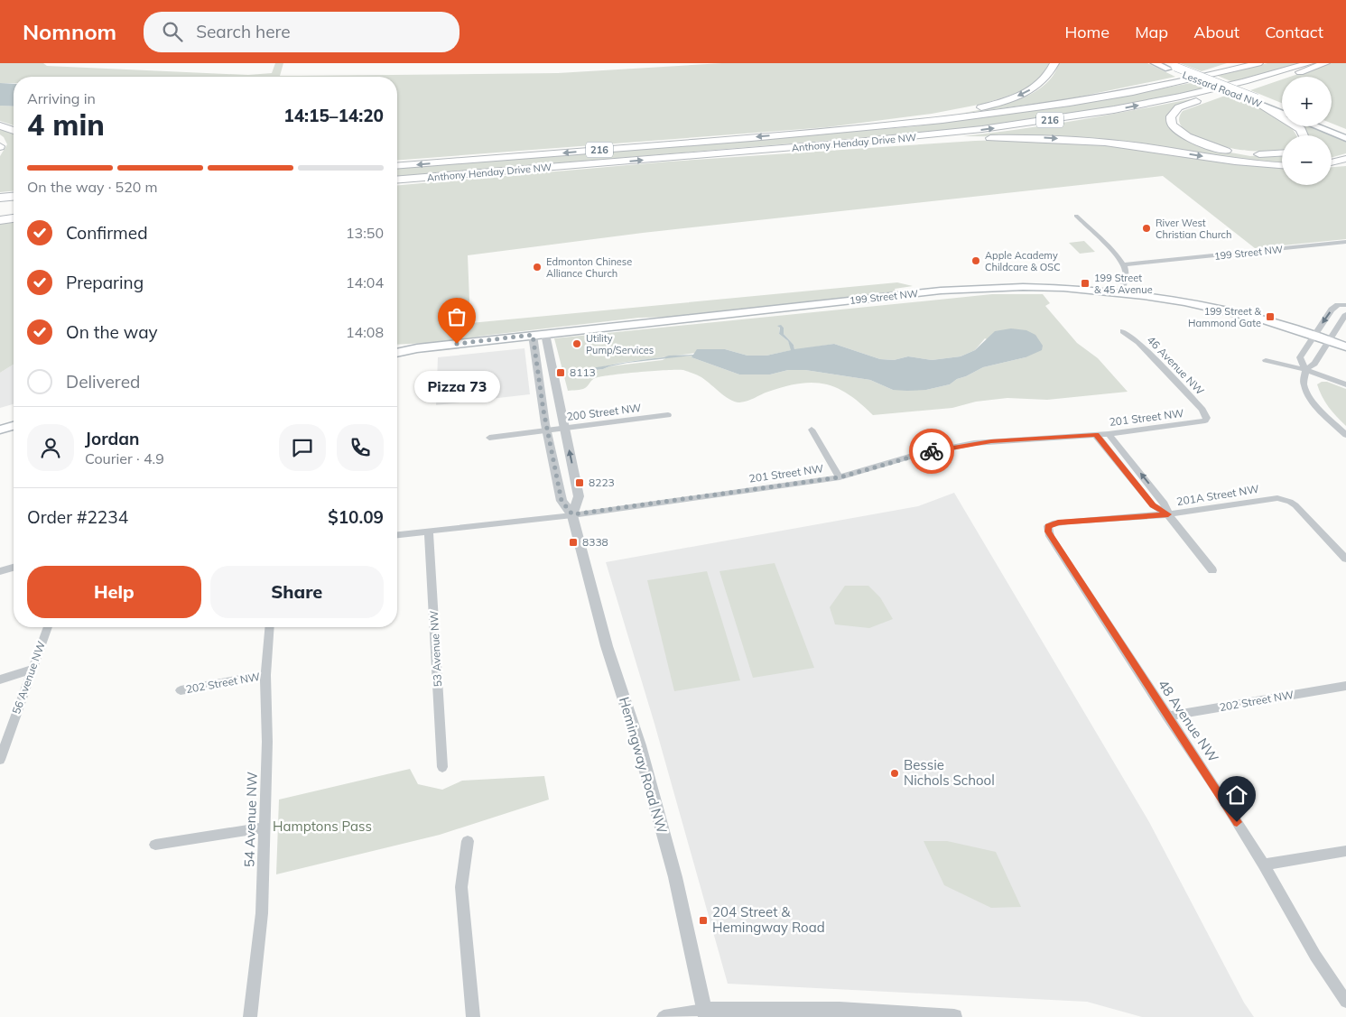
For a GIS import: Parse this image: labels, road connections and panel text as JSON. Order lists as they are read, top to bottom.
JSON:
{
  "streets": {
    "highway": ["216", "Anthony Henday Drive NW"],
    "main road": ["Lessard Road NW", "199 Street NW"],
    "street": [
      "46 Avenue NW",
      "200 Street NW",
      "201 Street NW",
      "201A Street NW",
      "53 Avenue NW",
      "56 Avenue NW",
      "202 Street NW",
      "48 Avenue NW",
      "Hemingway Road NW",
      "54 Avenue NW"
    ]
  },
  "crossings": [
    ["199 Street NW", "Hemingway Road NW"],
    ["46 Avenue NW", "201 Street NW"],
    ["200 Street NW", "Hemingway Road NW"],
    ["201 Street NW", "53 Avenue NW"],
    ["201 Street NW", "Hemingway Road NW"],
    ["201A Street NW", "48 Avenue NW"],
    ["202 Street NW", "48 Avenue NW"],
    ["202 Street NW", "54 Avenue NW"]
  ],
  "parks": ["Hamptons Pass"],
  "places": {
    "other": [
      "River West Christian Church",
      "Apple Academy Childcare & OSC",
      "Edmonton Chinese Alliance Church",
      "Pizza 73",
      "Utility Pump/Services",
      "Bessie Nichols School"
    ],
    "transit": [
      "199 Street & 45 Avenue",
      "199 Street & Hammond Gate",
      "8113",
      "8223",
      "8338",
      "204 Street & Hemingway Road"
    ]
  },
  "page": {
    "header": "Nomnom",
    "search": "Search here",
    "nav": [
      "Home",
      "Map",
      "About",
      "Contact"
    ],
    "map_buttons": ["+", "−"],
    "heading": ["4 min", "Arriving in", "14:15–14:20"],
    "panel": [
      "Jordan",
      "Courier · 4.9",
      "Order #2234",
      "$10.09"
    ],
    "bar": "On the way · 520 m",
    "list": [
      ["Confirmed", "13:50"],
      ["Preparing", "14:04"],
      ["On the way", "14:08"],
      "Delivered"
    ],
    "bubble": "Pizza 73",
    "buttons": ["Help", "Share"]
  }
}
